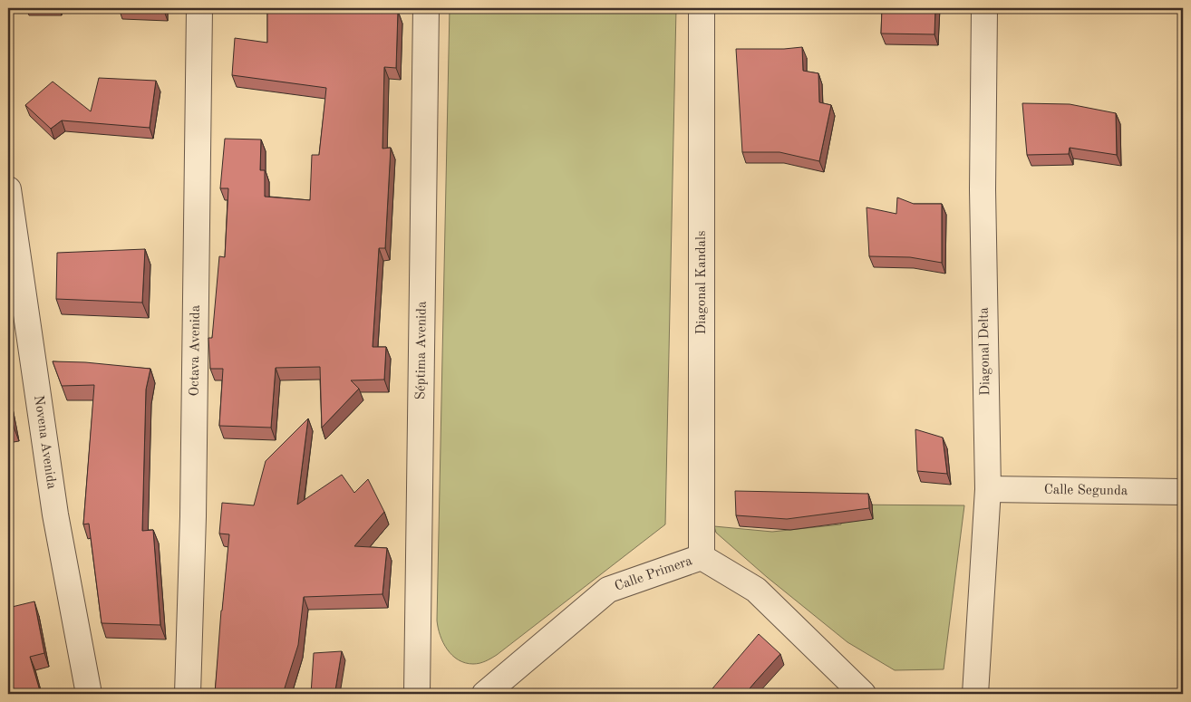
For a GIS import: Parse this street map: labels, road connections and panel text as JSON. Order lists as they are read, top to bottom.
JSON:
{
  "streets": {
    "street": [
      "Diagonal Kandals",
      "Octava Avenida",
      "Séptima Avenida",
      "Diagonal Delta",
      "Novena Avenida",
      "Calle Segunda",
      "Calle Primera"
    ]
  },
  "crossings": [
    ["Diagonal Kandals", "Calle Primera"],
    ["Diagonal Delta", "Calle Segunda"]
  ]
}
